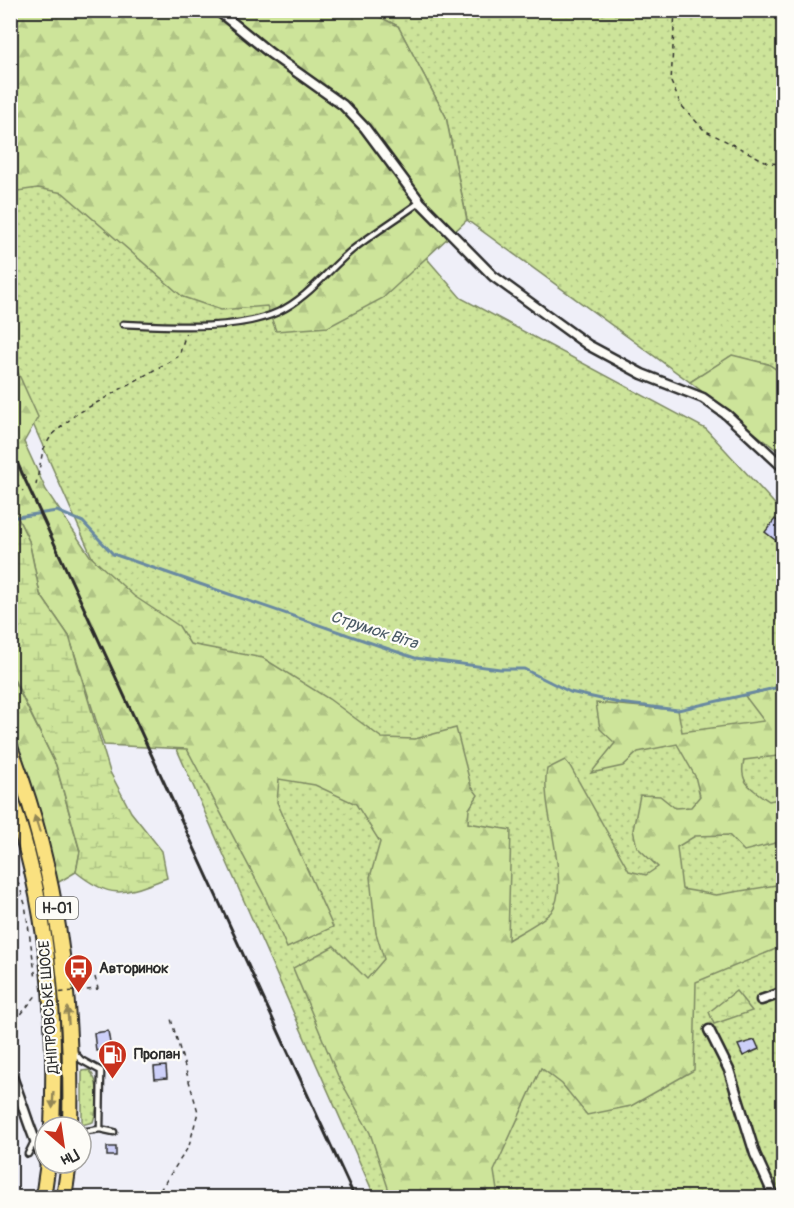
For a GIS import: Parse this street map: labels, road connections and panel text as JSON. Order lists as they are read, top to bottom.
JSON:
{
  "streets": {
    "main road": ["Н-01", "ДНІПРОВСЬКЕ ШОСЕ"]
  },
  "water": ["Струмок Віта"],
  "places": {
    "bus stop": ["Авторинок"],
    "fuel station": ["Пропан"]
  },
  "north": "bottom right"
}
